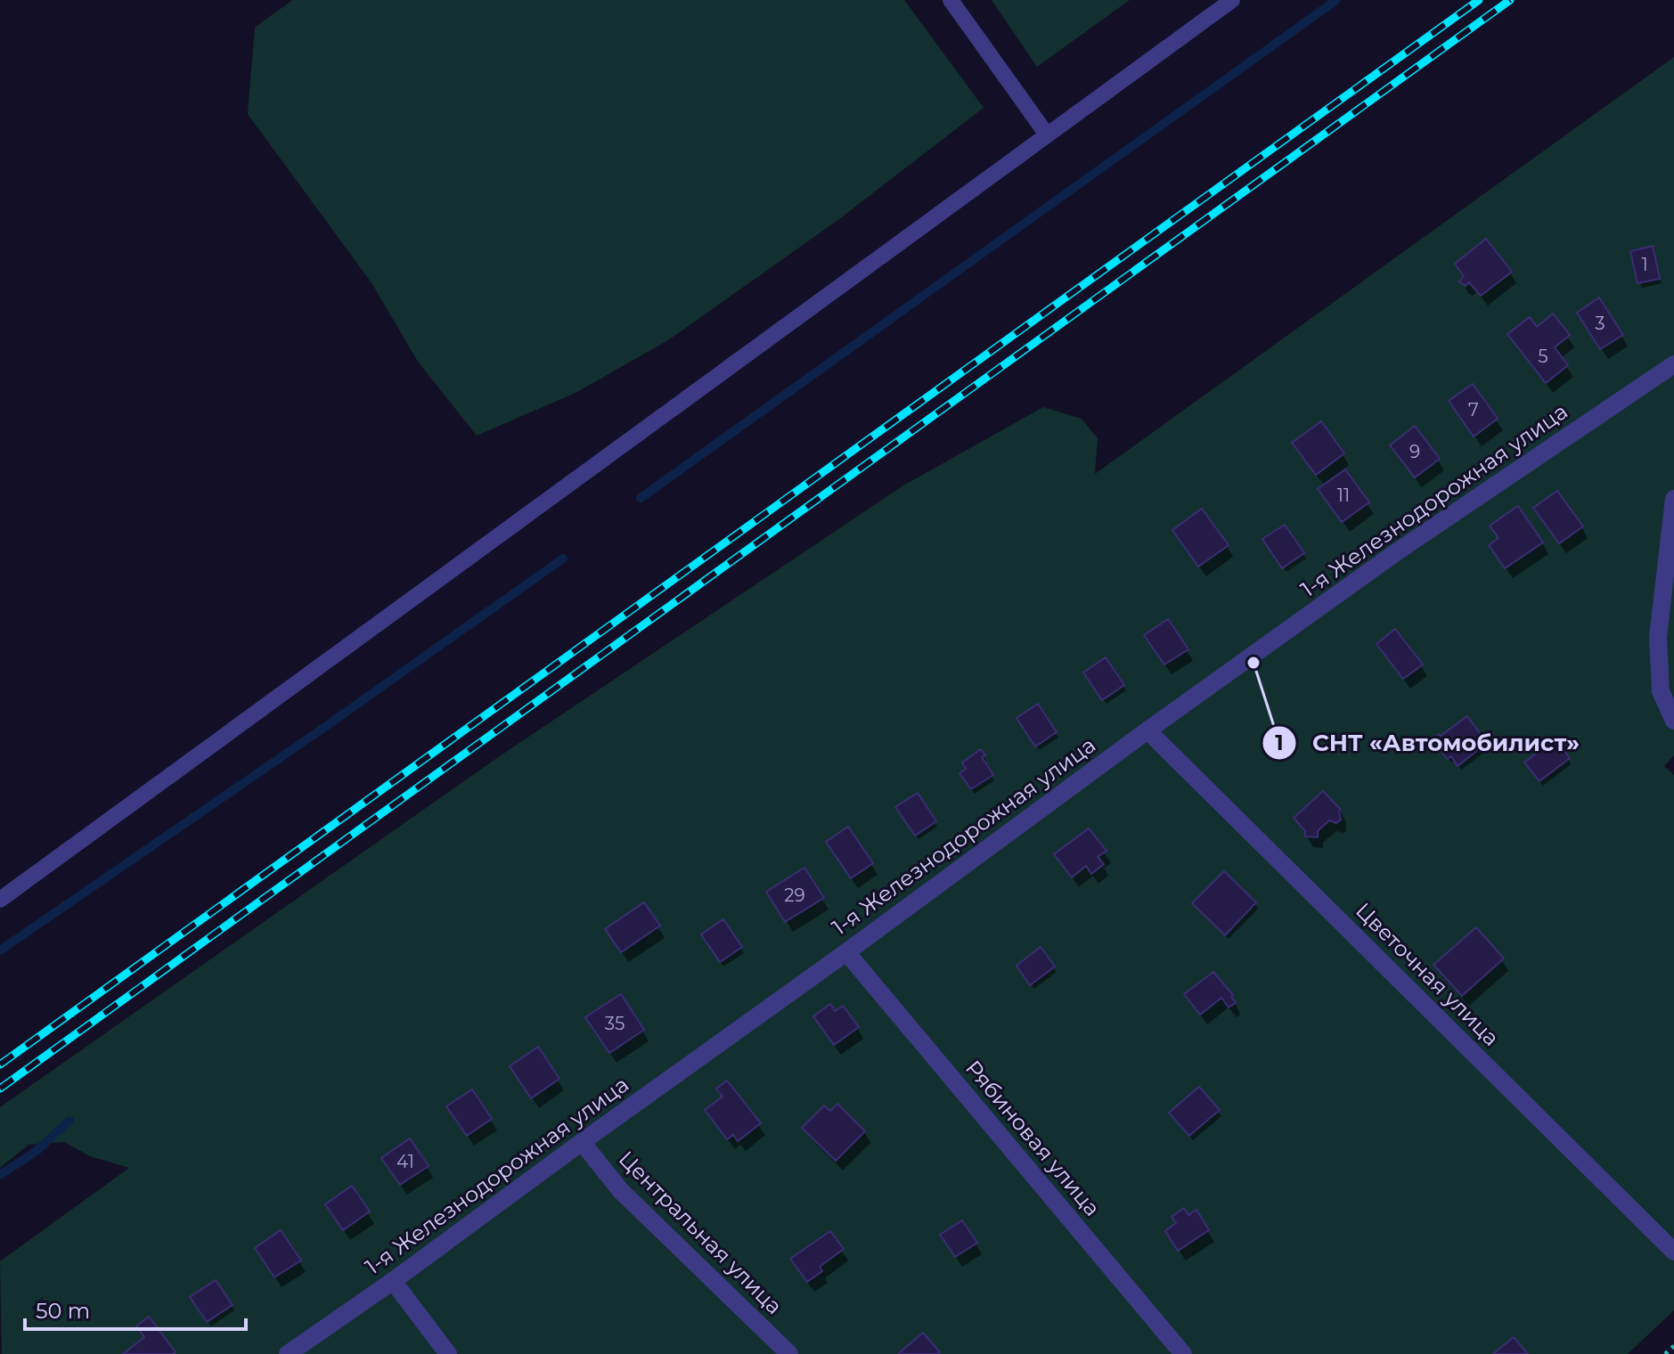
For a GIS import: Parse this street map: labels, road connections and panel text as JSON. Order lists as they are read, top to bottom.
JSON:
{
  "streets": {
    "street": [
      "1-я Железнодорожная улица",
      "Цветочная улица",
      "Рябиновая улица",
      "Центральная улица"
    ]
  },
  "crossings": [
    ["1-я Железнодорожная улица", "Цветочная улица"],
    ["1-я Железнодорожная улица", "Рябиновая улица"],
    ["1-я Железнодорожная улица", "Центральная улица"]
  ],
  "places": ["СНТ «Автомобилист»"],
  "house_numbers": [
    "1",
    "3",
    "5",
    "7",
    "9",
    "11",
    "29",
    "35",
    "41"
  ],
  "scale_bar": "50 m"
}
